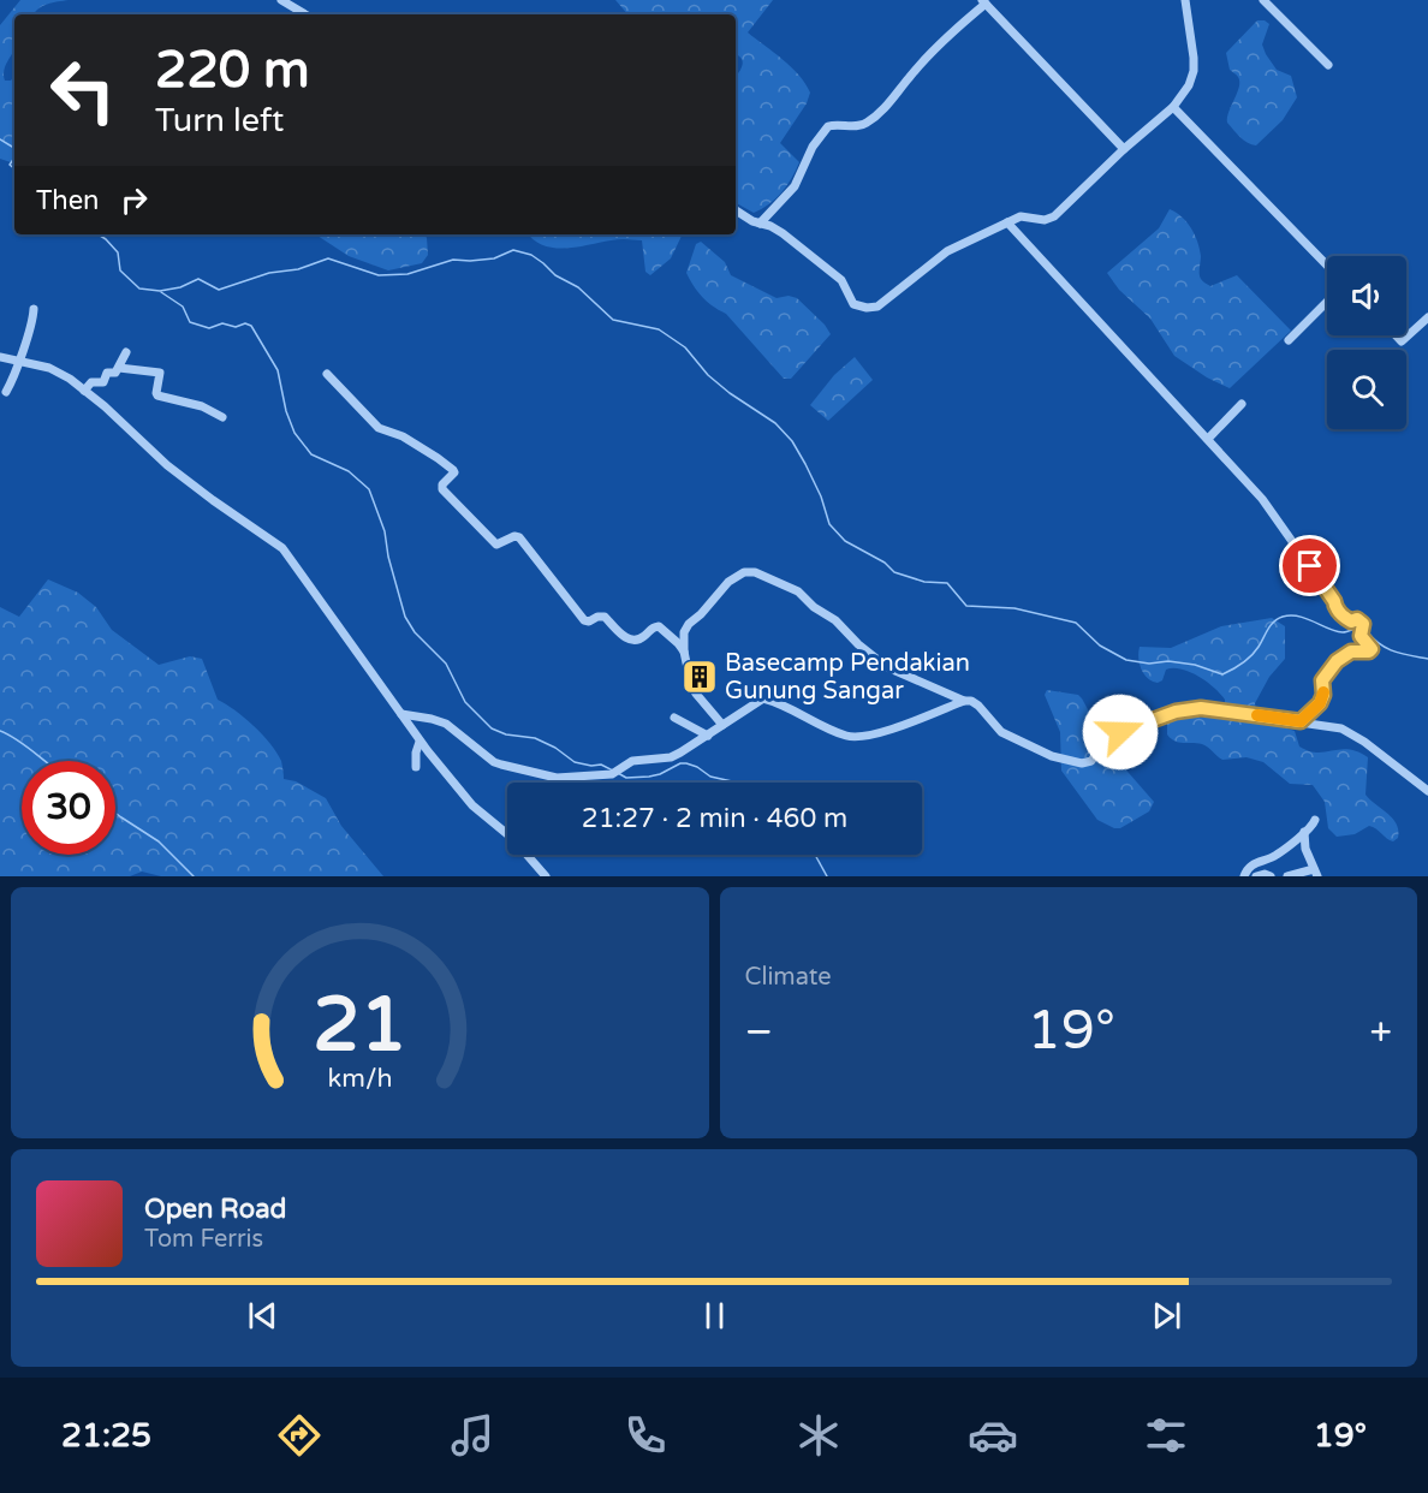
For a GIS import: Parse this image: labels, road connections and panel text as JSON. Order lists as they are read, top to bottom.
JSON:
{
  "places": {
    "building": ["Basecamp Pendakian Gunung Sangar"]
  },
  "page": {
    "turn": ["220 m", "Turn left"],
    "then": "Then",
    "limit": "30",
    "trip": "21:27 · 2 min · 460 m",
    "tile": "Climate",
    "heat": ["−", "19°", "+"],
    "song": ["Open Road", "Tom Ferris"],
    "tabs": ["21:25", "19°"],
    "gauge": ["21", "km/h"]
  }
}
